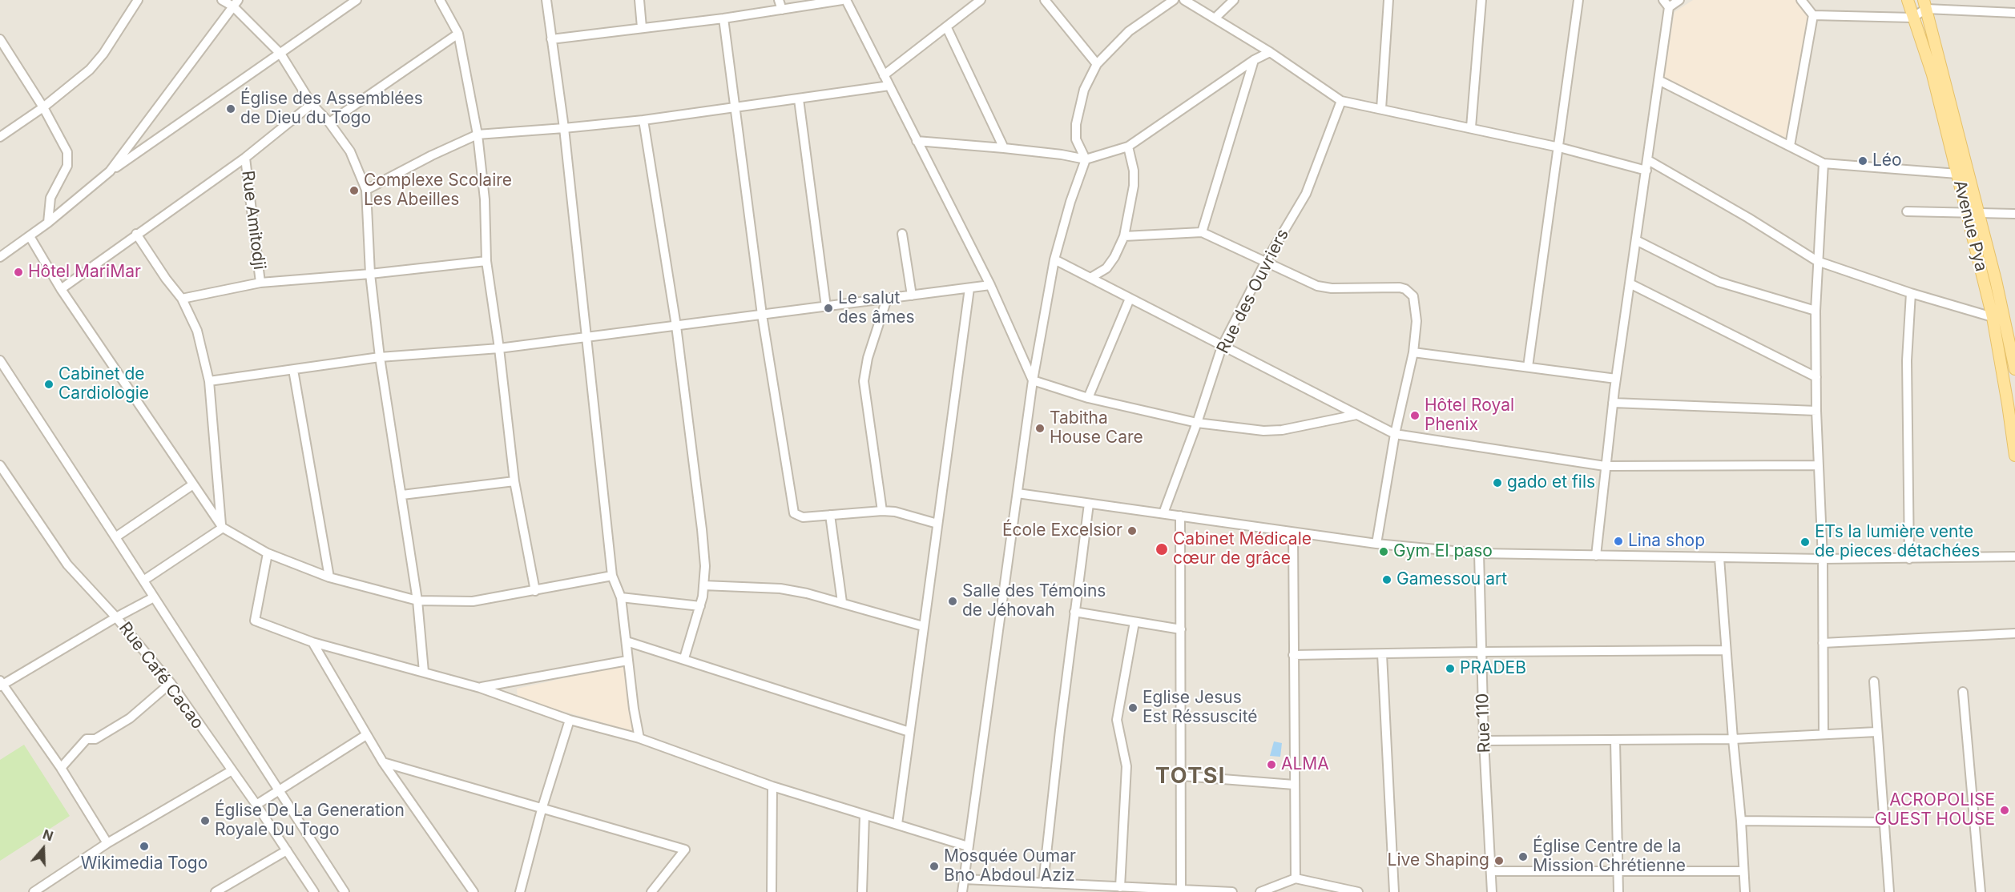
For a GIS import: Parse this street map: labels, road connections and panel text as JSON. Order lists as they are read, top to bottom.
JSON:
{
  "streets": {
    "main road": ["Avenue Pya"],
    "street": [
      "Rue Amitodji",
      "Rue des Ouvriers",
      "Rue Café Cacao",
      "Rue 110"
    ]
  },
  "districts": ["TOTSI"],
  "places": [
    "Église des Assemblées de Dieu du Togo",
    "Léo",
    "Complexe Scolaire Les Abeilles",
    "Hôtel MariMar",
    "Le salut des âmes",
    "Cabinet de Cardiologie",
    "Hôtel Royal Phenix",
    "Tabitha House Care",
    "gado et fils",
    "École Excelsior",
    "Lina shop",
    "ETs la lumière vente de pieces détachées",
    "Cabinet Médicale cœur de grâce",
    "Gym El paso",
    "Gamessou art",
    "Salle des Témoins de Jéhovah",
    "PRADEB",
    "Eglise Jesus Est Réssuscité",
    "ALMA",
    "ACROPOLISE GUEST HOUSE",
    "Église De La Generation Royale Du Togo",
    "Wikimedia Togo",
    "Église Centre de la Mission Chrétienne",
    "Live Shaping",
    "Mosquée Oumar Bno Abdoul Aziz"
  ],
  "north": "top"
}
